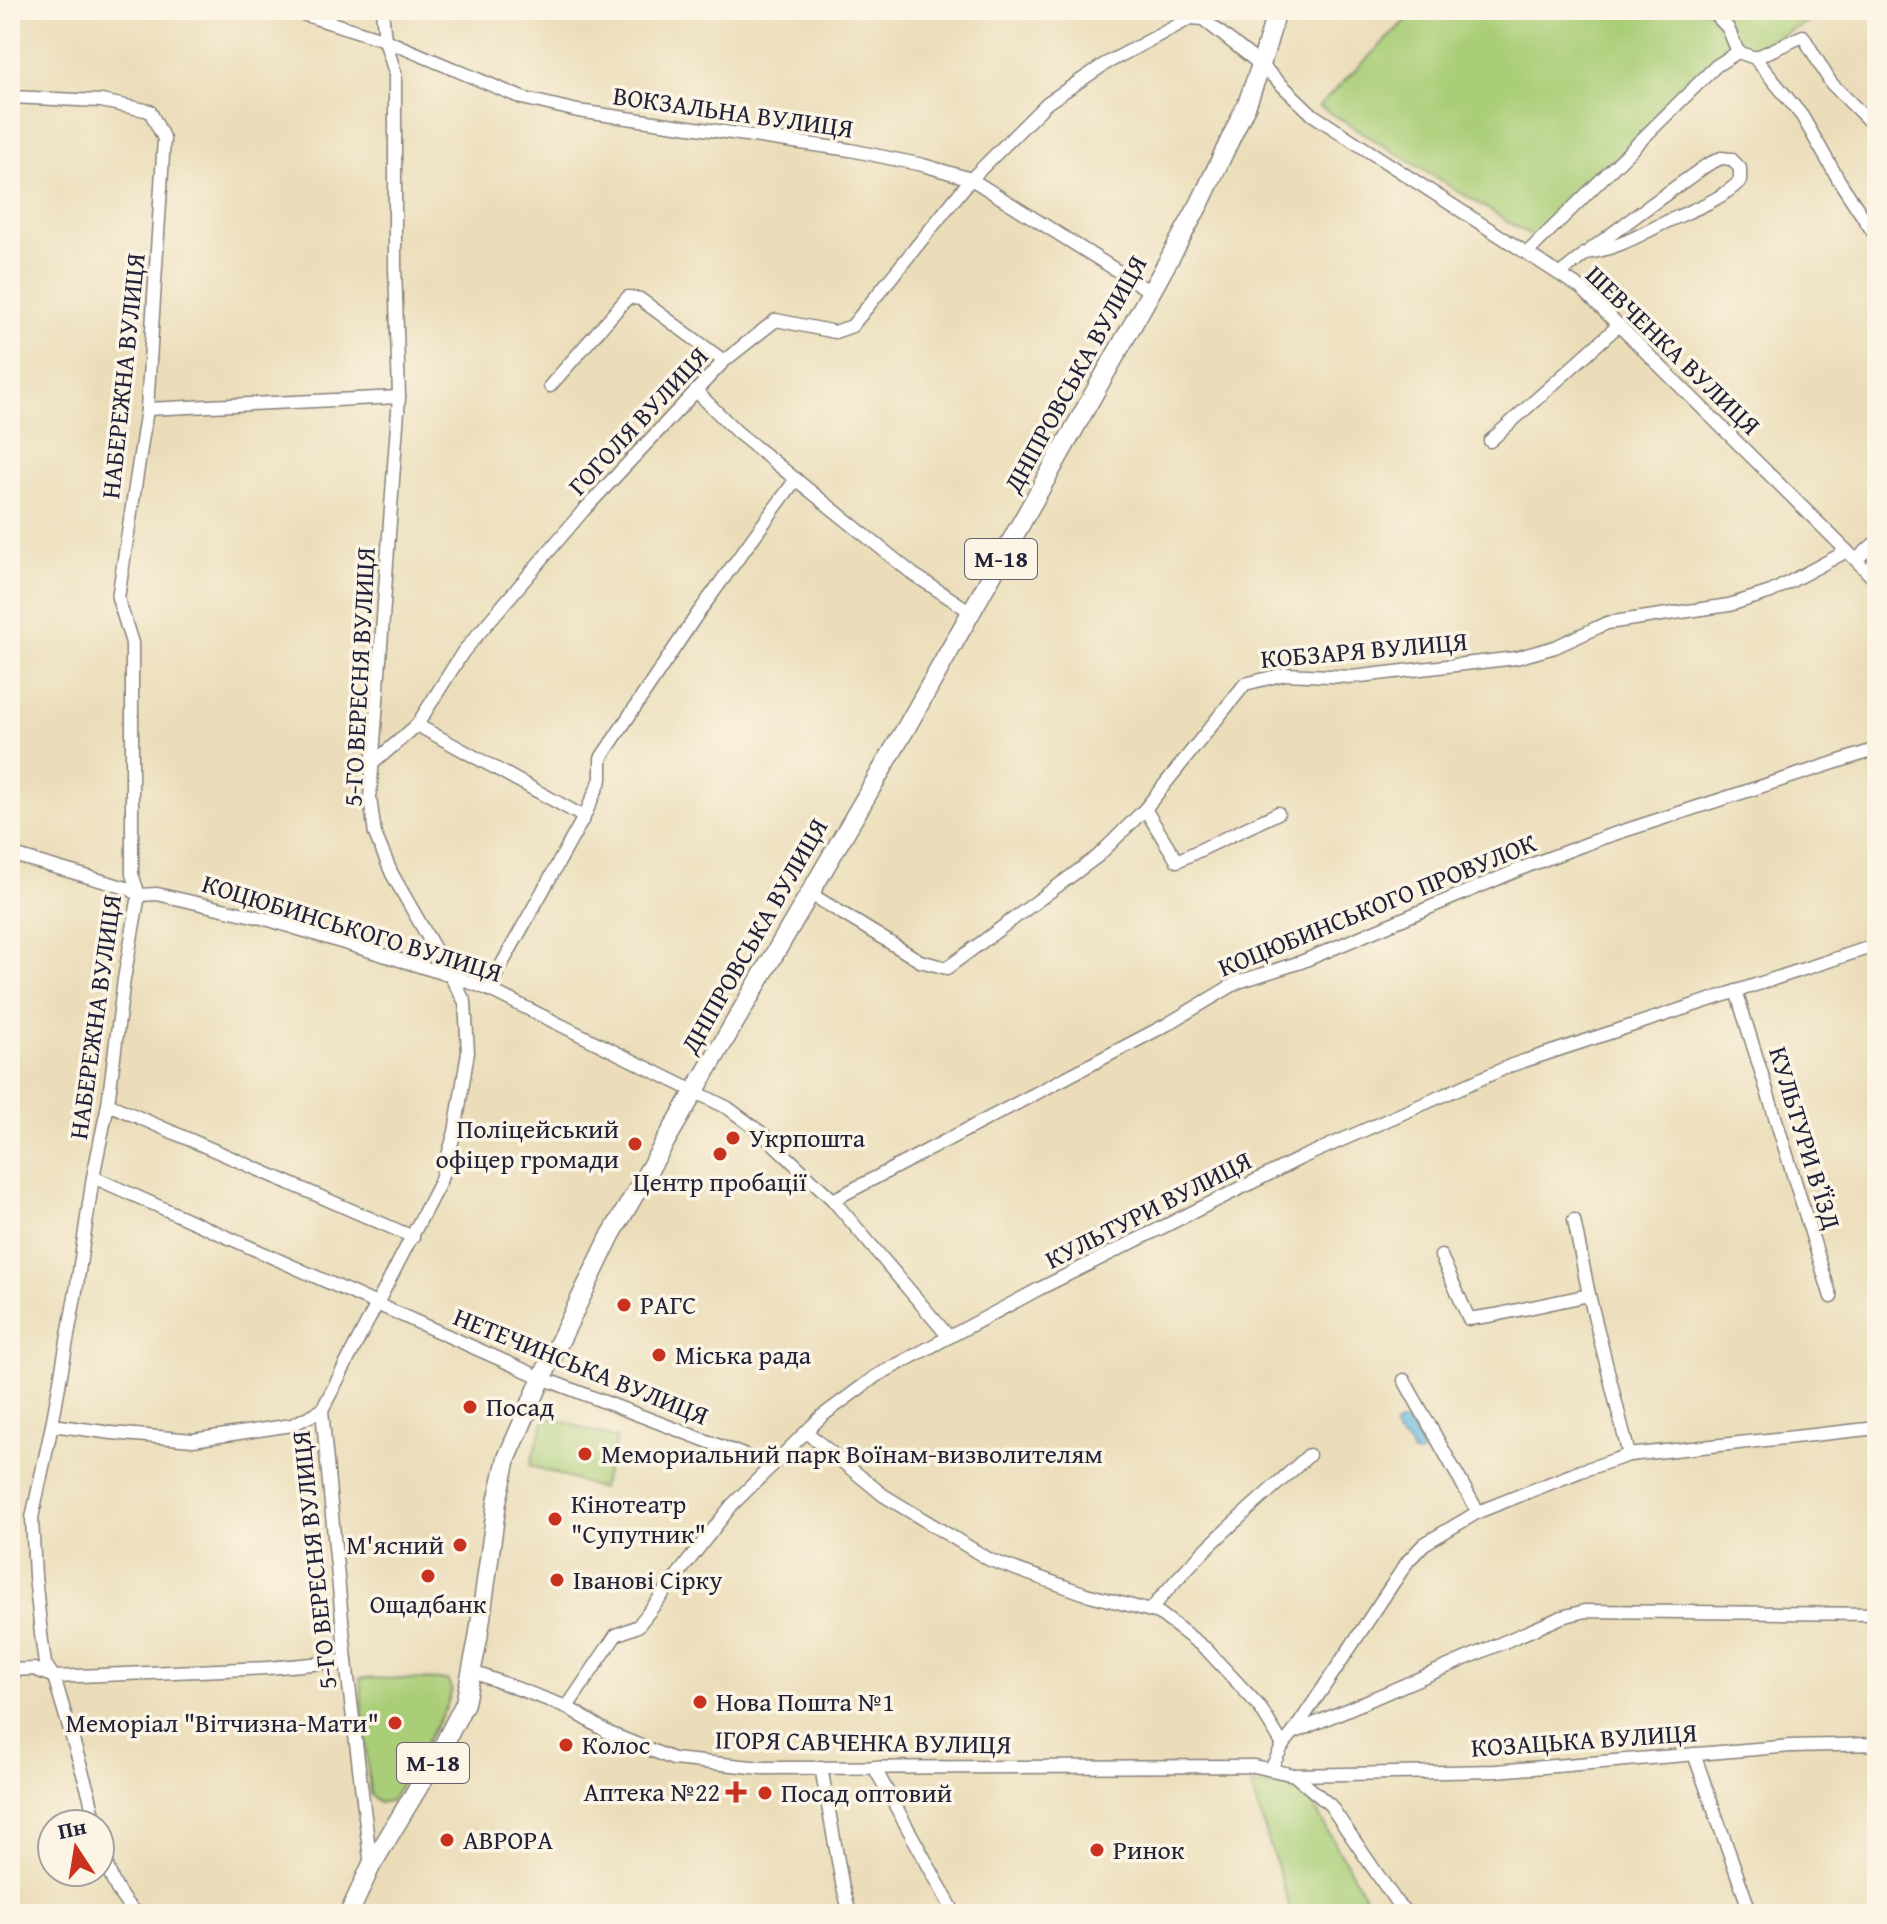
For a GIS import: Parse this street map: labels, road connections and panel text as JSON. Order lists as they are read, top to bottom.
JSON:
{
  "streets": {
    "highway": ["ДНІПРОВСЬКА ВУЛИЦЯ", "М-18"],
    "street": [
      "ВОКЗАЛЬНА ВУЛИЦЯ",
      "ШЕВЧЕНКА ВУЛИЦЯ",
      "НАБЕРЕЖНА ВУЛИЦЯ",
      "ГОГОЛЯ ВУЛИЦЯ",
      "КОБЗАРЯ ВУЛИЦЯ",
      "5-ГО ВЕРЕСНЯ ВУЛИЦЯ",
      "КОЦЮБИНСЬКОГО ПРОВУЛОК",
      "КОЦЮБИНСЬКОГО ВУЛИЦЯ",
      "КУЛЬТУРИ В’ЇЗД",
      "КУЛЬТУРИ ВУЛИЦЯ",
      "НЕТЕЧИНСЬКА ВУЛИЦЯ",
      "КОЗАЦЬКА ВУЛИЦЯ",
      "ІГОРЯ САВЧЕНКА ВУЛИЦЯ"
    ]
  },
  "crossings": [
    ["ВОКЗАЛЬНА ВУЛИЦЯ", "ДНІПРОВСЬКА ВУЛИЦЯ"],
    ["ВОКЗАЛЬНА ВУЛИЦЯ", "ГОГОЛЯ ВУЛИЦЯ"],
    ["ВОКЗАЛЬНА ВУЛИЦЯ", "5-ГО ВЕРЕСНЯ ВУЛИЦЯ"],
    ["ШЕВЧЕНКА ВУЛИЦЯ", "ДНІПРОВСЬКА ВУЛИЦЯ"],
    ["ШЕВЧЕНКА ВУЛИЦЯ", "ГОГОЛЯ ВУЛИЦЯ"],
    ["ШЕВЧЕНКА ВУЛИЦЯ", "КОБЗАРЯ ВУЛИЦЯ"],
    ["ДНІПРОВСЬКА ВУЛИЦЯ", "ГОГОЛЯ ВУЛИЦЯ"],
    ["ДНІПРОВСЬКА ВУЛИЦЯ", "КОБЗАРЯ ВУЛИЦЯ"],
    ["ДНІПРОВСЬКА ВУЛИЦЯ", "5-ГО ВЕРЕСНЯ ВУЛИЦЯ"],
    ["ДНІПРОВСЬКА ВУЛИЦЯ", "КОЦЮБИНСЬКОГО ВУЛИЦЯ"],
    ["ДНІПРОВСЬКА ВУЛИЦЯ", "НЕТЕЧИНСЬКА ВУЛИЦЯ"],
    ["ДНІПРОВСЬКА ВУЛИЦЯ", "ІГОРЯ САВЧЕНКА ВУЛИЦЯ"],
    ["НАБЕРЕЖНА ВУЛИЦЯ", "КОЦЮБИНСЬКОГО ВУЛИЦЯ"],
    ["ГОГОЛЯ ВУЛИЦЯ", "5-ГО ВЕРЕСНЯ ВУЛИЦЯ"],
    ["5-ГО ВЕРЕСНЯ ВУЛИЦЯ", "КОЦЮБИНСЬКОГО ВУЛИЦЯ"],
    ["5-ГО ВЕРЕСНЯ ВУЛИЦЯ", "НЕТЕЧИНСЬКА ВУЛИЦЯ"],
    ["КОЦЮБИНСЬКОГО ПРОВУЛОК", "КОЦЮБИНСЬКОГО ВУЛИЦЯ"],
    ["КОЦЮБИНСЬКОГО ВУЛИЦЯ", "КУЛЬТУРИ ВУЛИЦЯ"],
    ["КУЛЬТУРИ В’ЇЗД", "КУЛЬТУРИ ВУЛИЦЯ"],
    ["КУЛЬТУРИ ВУЛИЦЯ", "НЕТЕЧИНСЬКА ВУЛИЦЯ"],
    ["КУЛЬТУРИ ВУЛИЦЯ", "ІГОРЯ САВЧЕНКА ВУЛИЦЯ"],
    ["КОЗАЦЬКА ВУЛИЦЯ", "ІГОРЯ САВЧЕНКА ВУЛИЦЯ"]
  ],
  "places": {
    "other": [
      "Укрпошта",
      "Поліцейський офіцер громади",
      "Центр пробації",
      "РАГС",
      "Міська рада",
      "Посад",
      "Мемориальний парк Воїнам-визволителям",
      "Кінотеатр \"Супутник\"",
      "М'ясний",
      "Ощадбанк",
      "Іванові Сірку",
      "Нова Пошта №1",
      "Меморіал \"Вітчизна-Мати\"",
      "Колос",
      "Посад оптовий",
      "АВРОРА",
      "Ринок"
    ],
    "health": ["Аптека №22"]
  },
  "north": "top"
}
